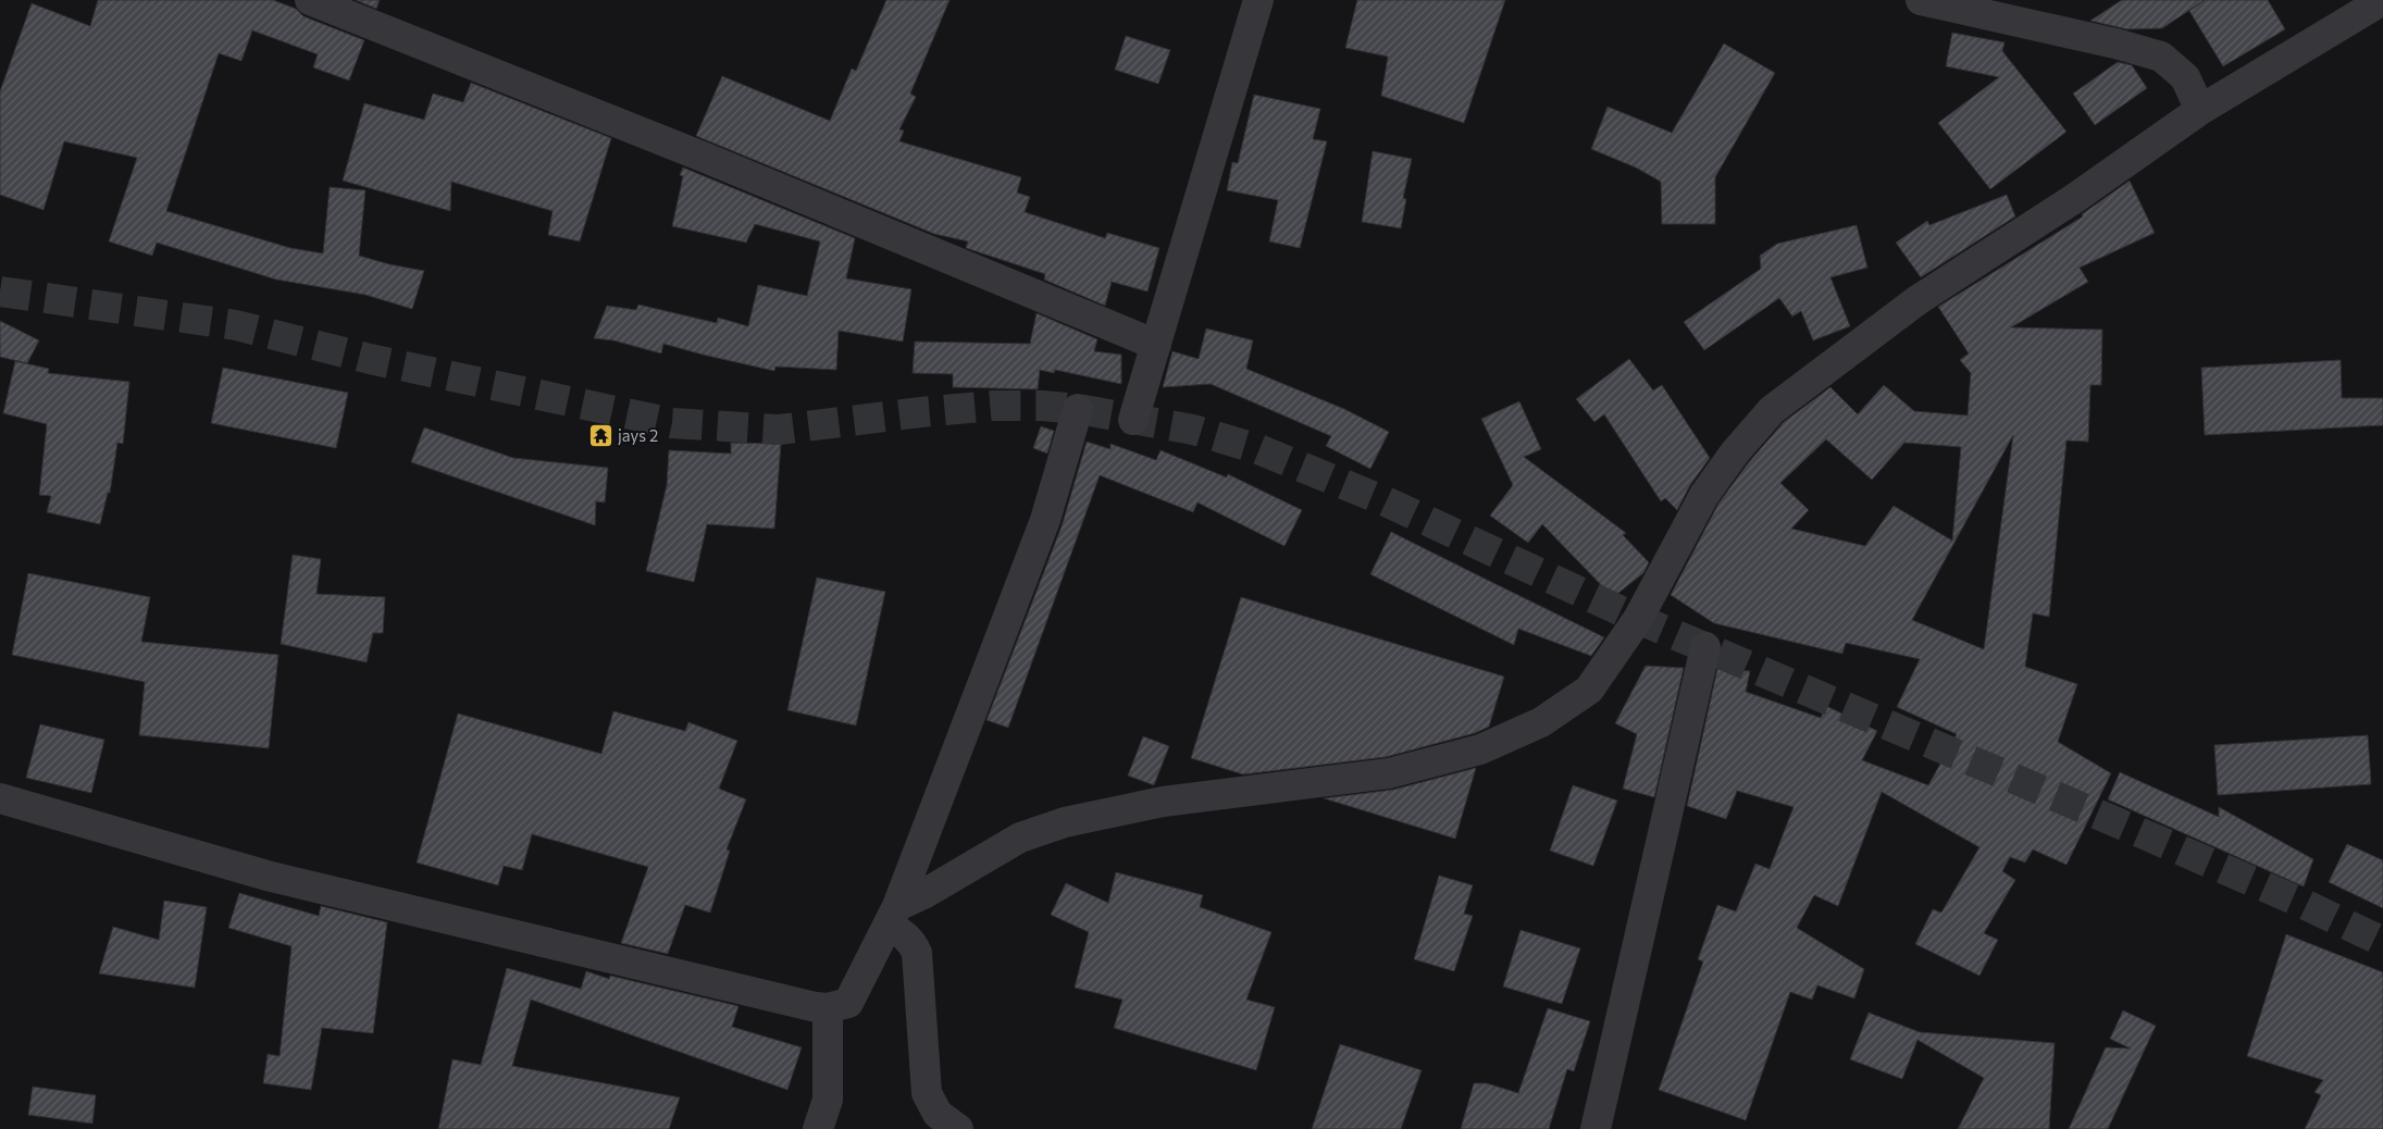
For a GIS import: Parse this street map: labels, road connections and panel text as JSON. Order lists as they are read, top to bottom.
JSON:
{
  "places": {
    "temple": ["jays 2"]
  }
}
